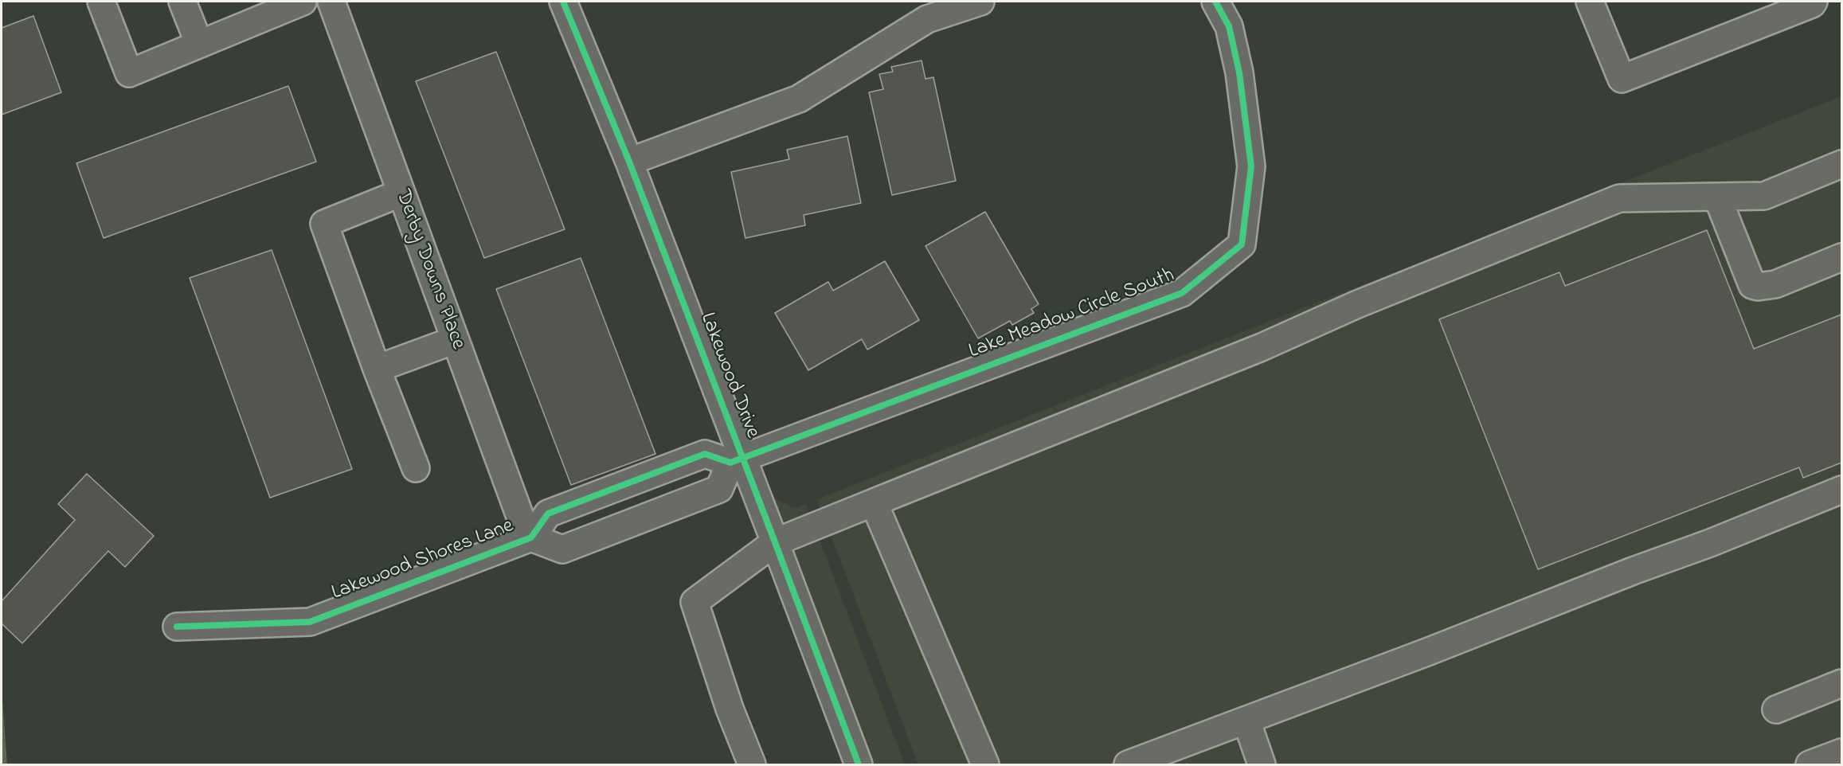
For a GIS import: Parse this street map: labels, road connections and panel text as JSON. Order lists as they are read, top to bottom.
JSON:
{
  "streets": {
    "street": [
      "Derby Downs Place",
      "Lake Meadow Circle South",
      "Lakewood Drive",
      "Lakewood Shores Lane"
    ]
  },
  "crossings": [
    ["Derby Downs Place", "Lakewood Shores Lane"],
    ["Lake Meadow Circle South", "Lakewood Drive"],
    ["Lake Meadow Circle South", "Lakewood Shores Lane"],
    ["Lakewood Drive", "Lakewood Shores Lane"]
  ]
}
